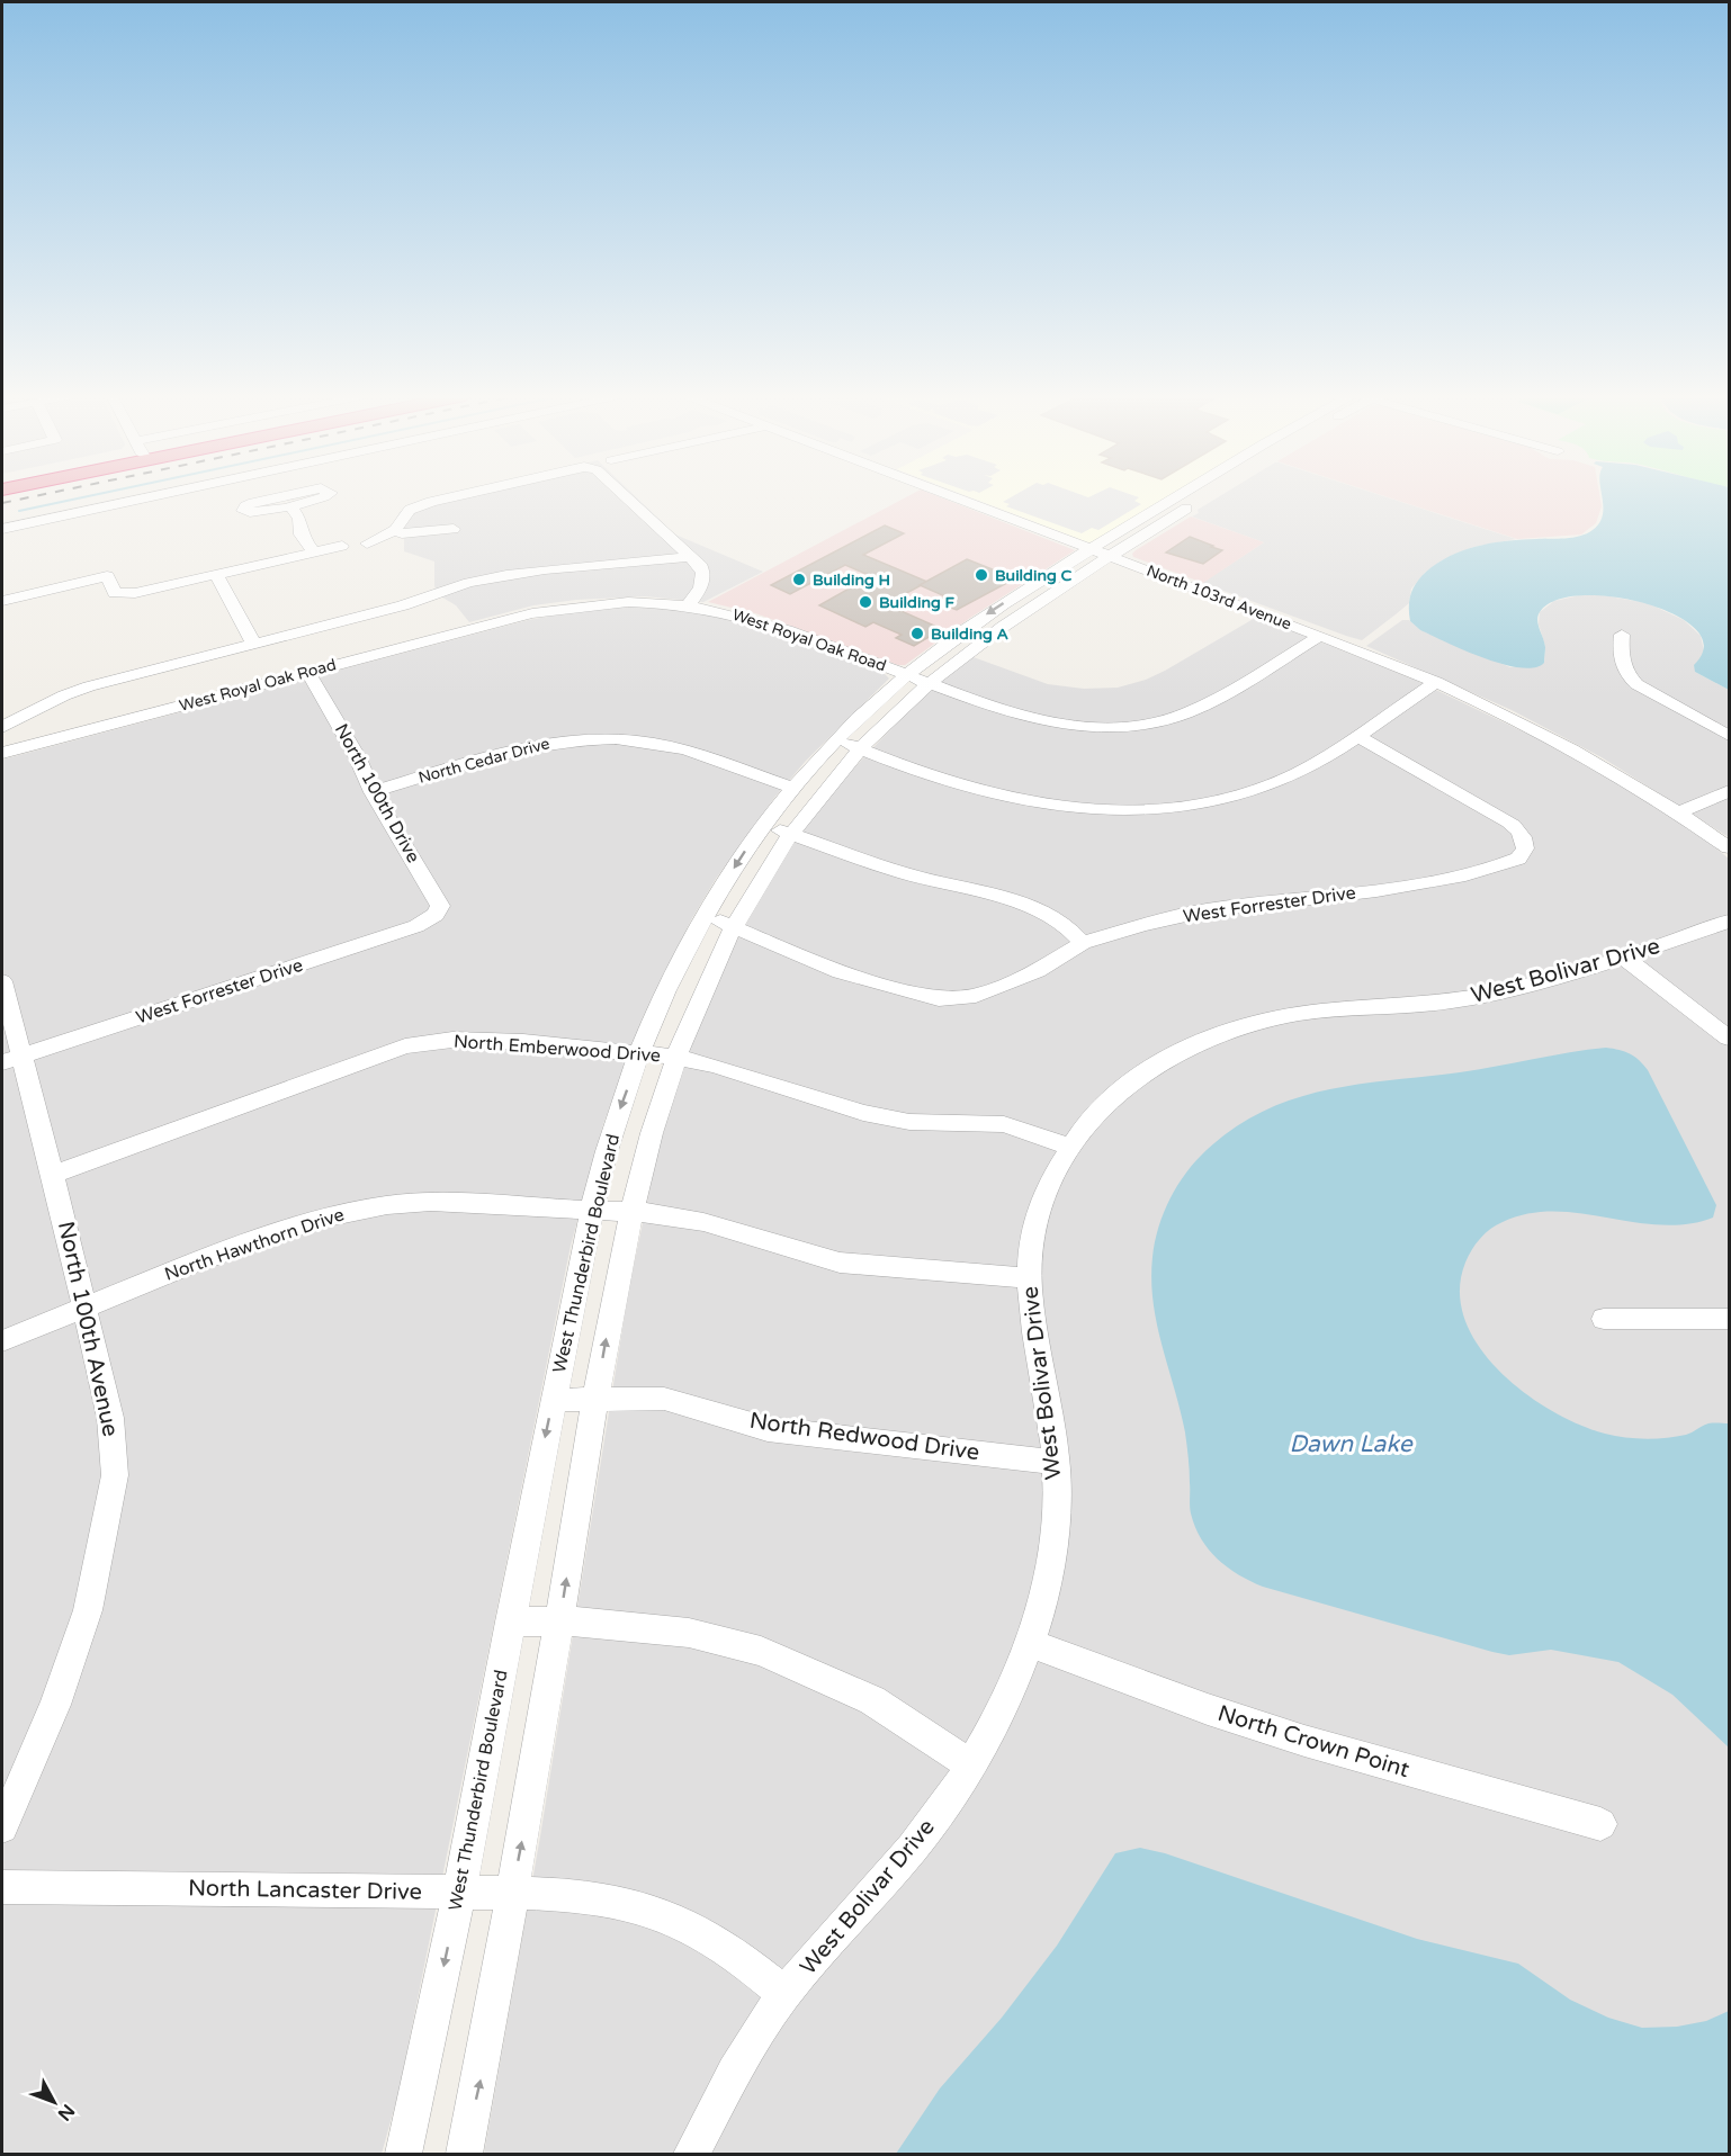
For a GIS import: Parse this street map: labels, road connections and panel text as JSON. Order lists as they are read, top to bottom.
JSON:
{
  "streets": {
    "street": [
      "North 103rd Avenue",
      "West Royal Oak Road",
      "North Cedar Drive",
      "North 100th Drive",
      "West Forrester Drive",
      "West Bolivar Drive",
      "North Emberwood Drive",
      "North Hawthorn Drive",
      "West Thunderbird Boulevard",
      "North 100th Avenue",
      "North Redwood Drive",
      "North Crown Point",
      "North Lancaster Drive"
    ]
  },
  "crossings": [
    ["North 103rd Avenue", "West Royal Oak Road"],
    ["North 103rd Avenue", "West Thunderbird Boulevard"],
    ["West Royal Oak Road", "North 100th Drive"],
    ["West Royal Oak Road", "West Thunderbird Boulevard"],
    ["North Cedar Drive", "North 100th Drive"],
    ["North Cedar Drive", "West Thunderbird Boulevard"],
    ["North 100th Drive", "West Forrester Drive"],
    ["West Forrester Drive", "West Thunderbird Boulevard"],
    ["West Forrester Drive", "North 100th Avenue"],
    ["West Bolivar Drive", "North Emberwood Drive"],
    ["West Bolivar Drive", "North Hawthorn Drive"],
    ["West Bolivar Drive", "North Redwood Drive"],
    ["West Bolivar Drive", "North Crown Point"],
    ["West Bolivar Drive", "North Lancaster Drive"],
    ["North Emberwood Drive", "West Thunderbird Boulevard"],
    ["North Emberwood Drive", "North 100th Avenue"],
    ["North Hawthorn Drive", "West Thunderbird Boulevard"],
    ["North Hawthorn Drive", "North 100th Avenue"],
    ["West Thunderbird Boulevard", "North Redwood Drive"],
    ["West Thunderbird Boulevard", "North Lancaster Drive"]
  ],
  "water": ["Dawn Lake"],
  "places": [
    "Building C",
    "Building H",
    "Building F",
    "Building A"
  ],
  "north": "bottom right"
}
